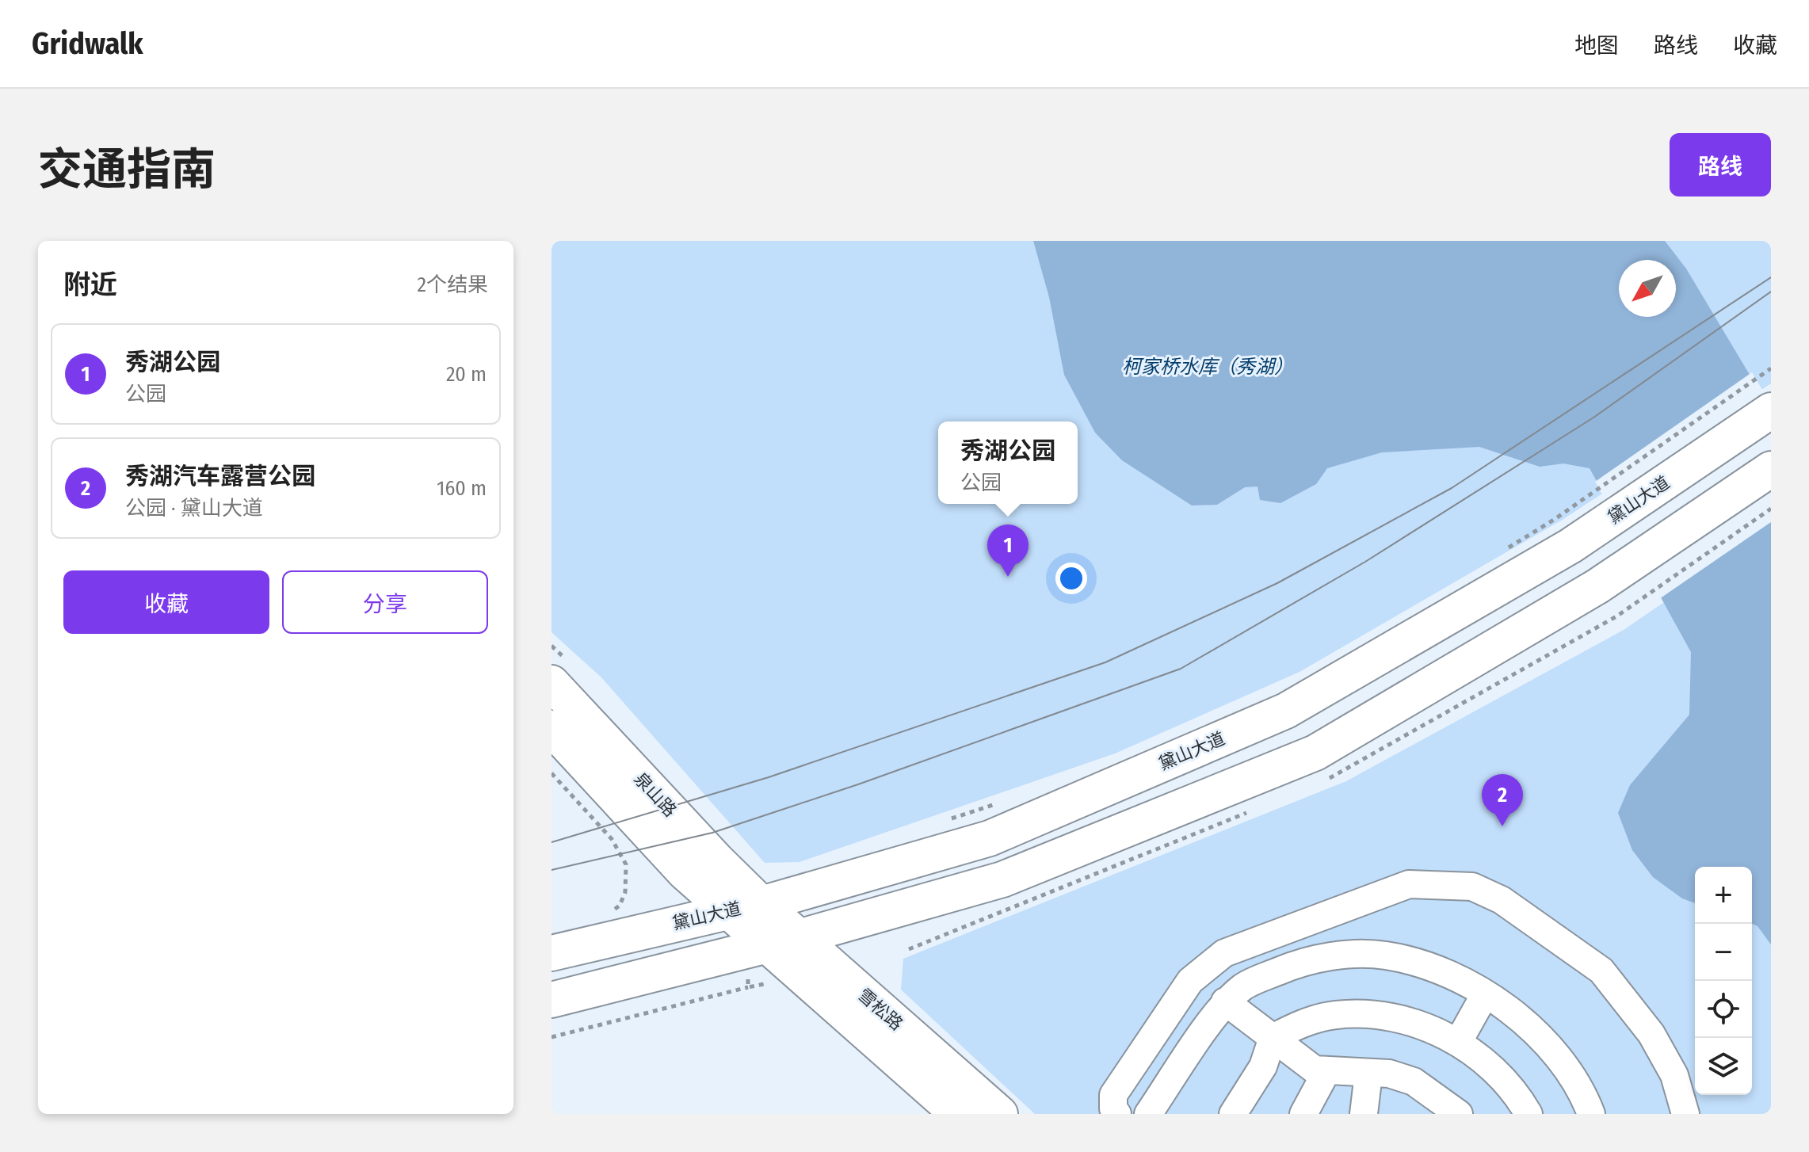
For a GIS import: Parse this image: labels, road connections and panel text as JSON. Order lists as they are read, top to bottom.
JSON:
{
  "streets": {
    "main road": ["黛山大道", "泉山路", "雪松路"]
  },
  "crossings": [
    ["黛山大道", "泉山路"],
    ["黛山大道", "雪松路"],
    ["泉山路", "雪松路"]
  ],
  "water": ["柯家桥水库（秀湖）"],
  "north": "bottom left",
  "page": {
    "header": "Gridwalk",
    "nav": ["地图", "路线", "收藏"],
    "title": "交通指南",
    "buttons": [
      "路线",
      ["收藏", "分享"]
    ],
    "heading": ["附近", "2个结果"],
    "list": [
      {
        "mark": "1",
        "name": "秀湖公园",
        "note": "公园",
        "value": "20 m"
      },
      {
        "mark": "2",
        "name": "秀湖汽车露营公园",
        "note": "公园 · 黛山大道",
        "value": "160 m"
      }
    ],
    "popup": ["秀湖公园", "公园"],
    "pins": ["1", "2"],
    "map_buttons": ["+", "−"]
  }
}
